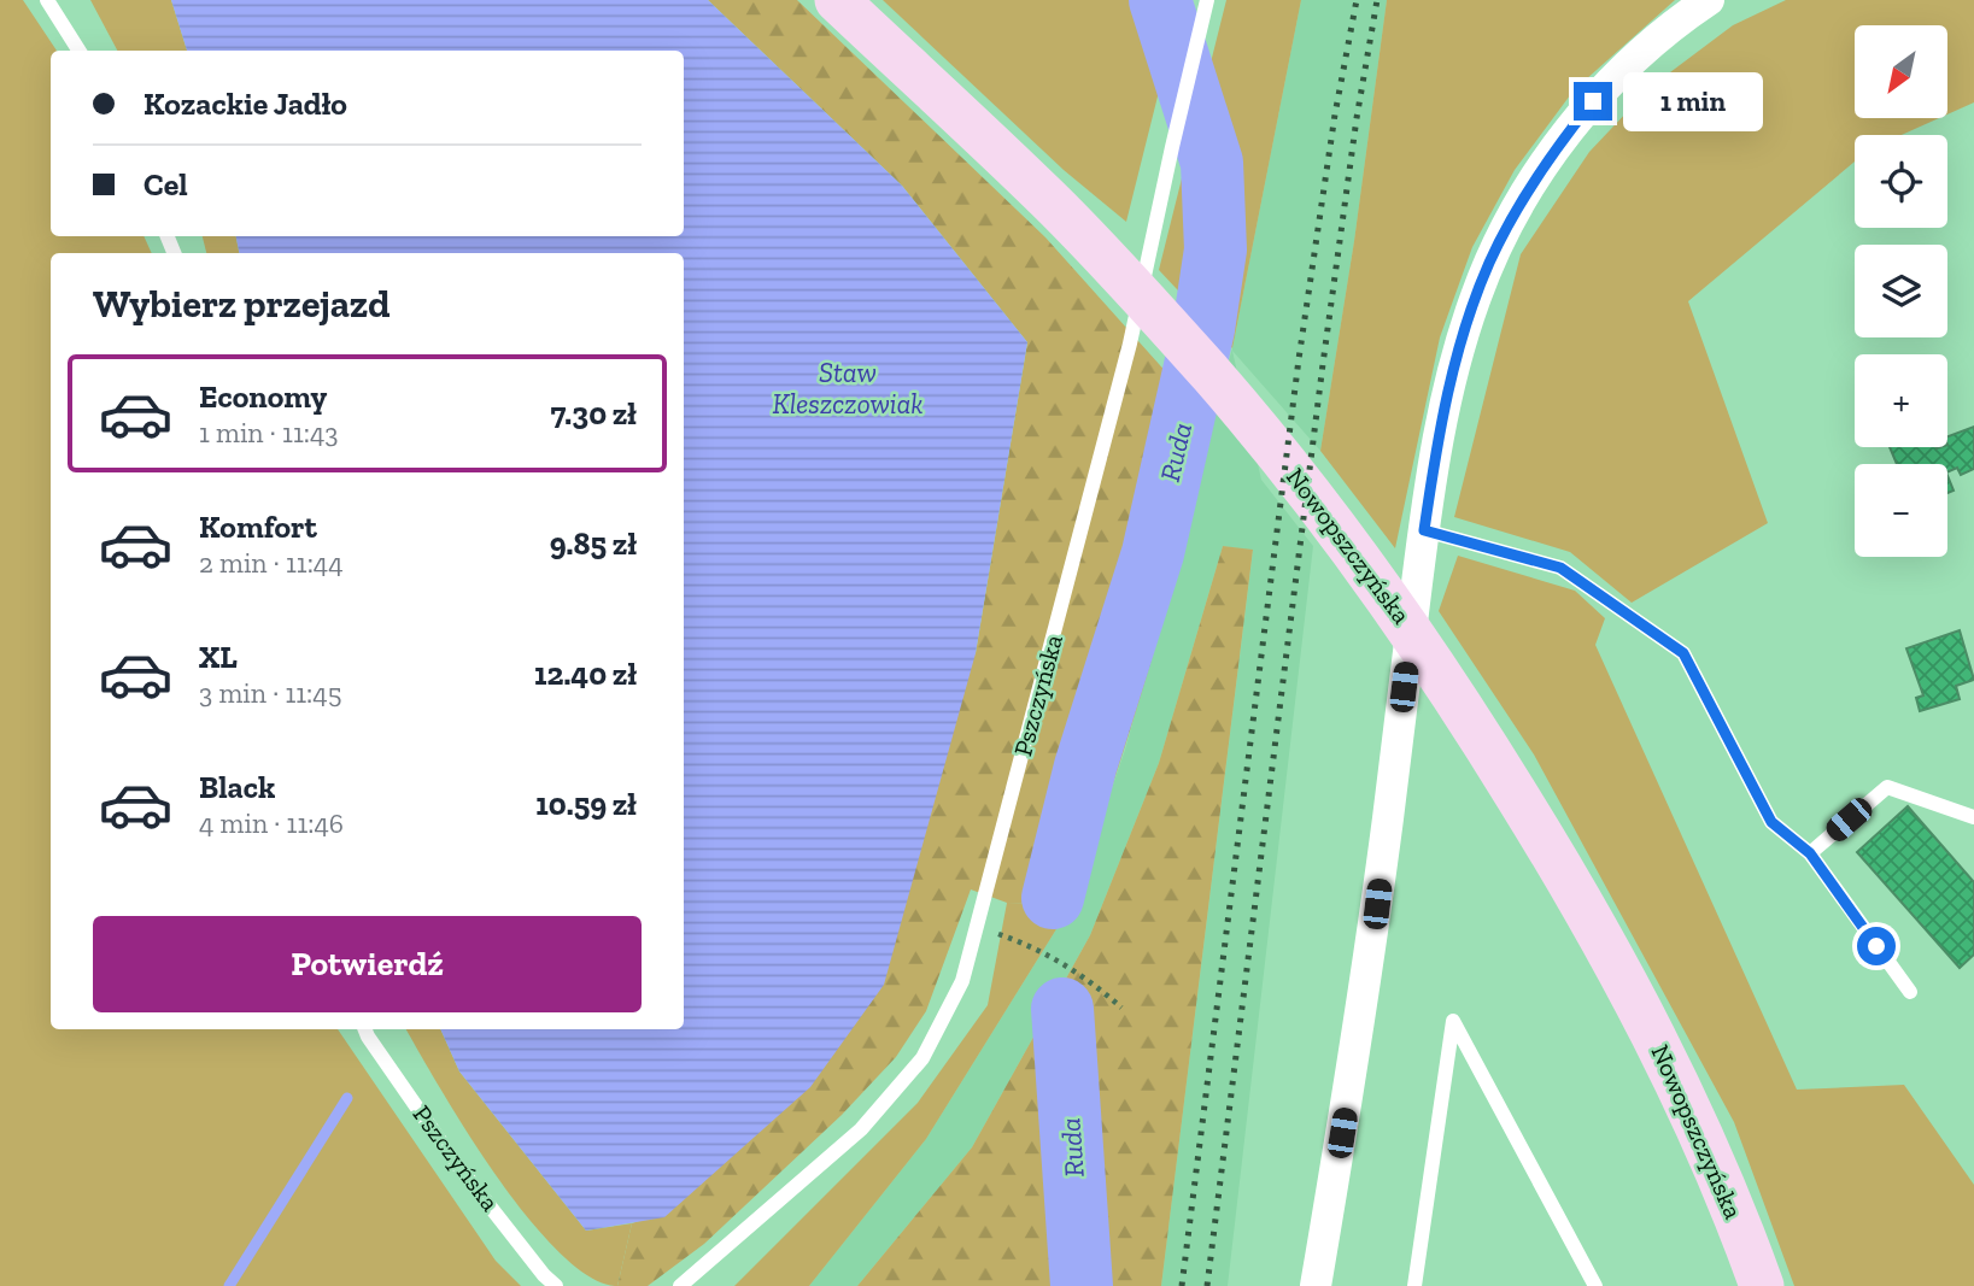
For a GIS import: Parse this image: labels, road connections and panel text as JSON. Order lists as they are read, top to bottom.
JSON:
{
  "streets": {
    "main road": ["Nowopszczyńska"],
    "lane": ["Pszczyńska"]
  },
  "water": ["Staw Kleszczowiak", "Ruda"],
  "north": "bottom left",
  "page": {
    "map_buttons": ["+", "−"],
    "banner": ["Kozackie Jadło", "Cel"],
    "bubble": "1 min",
    "heading": "Wybierz przejazd",
    "list": [
      {
        "name": "Economy",
        "note": "1 min · 11:43",
        "value": "7.30 zł"
      },
      {
        "name": "Komfort",
        "note": "2 min · 11:44",
        "value": "9.85 zł"
      },
      {
        "name": "XL",
        "note": "3 min · 11:45",
        "value": "12.40 zł"
      },
      {
        "name": "Black",
        "note": "4 min · 11:46",
        "value": "10.59 zł"
      }
    ],
    "buttons": "Potwierdź"
  }
}
